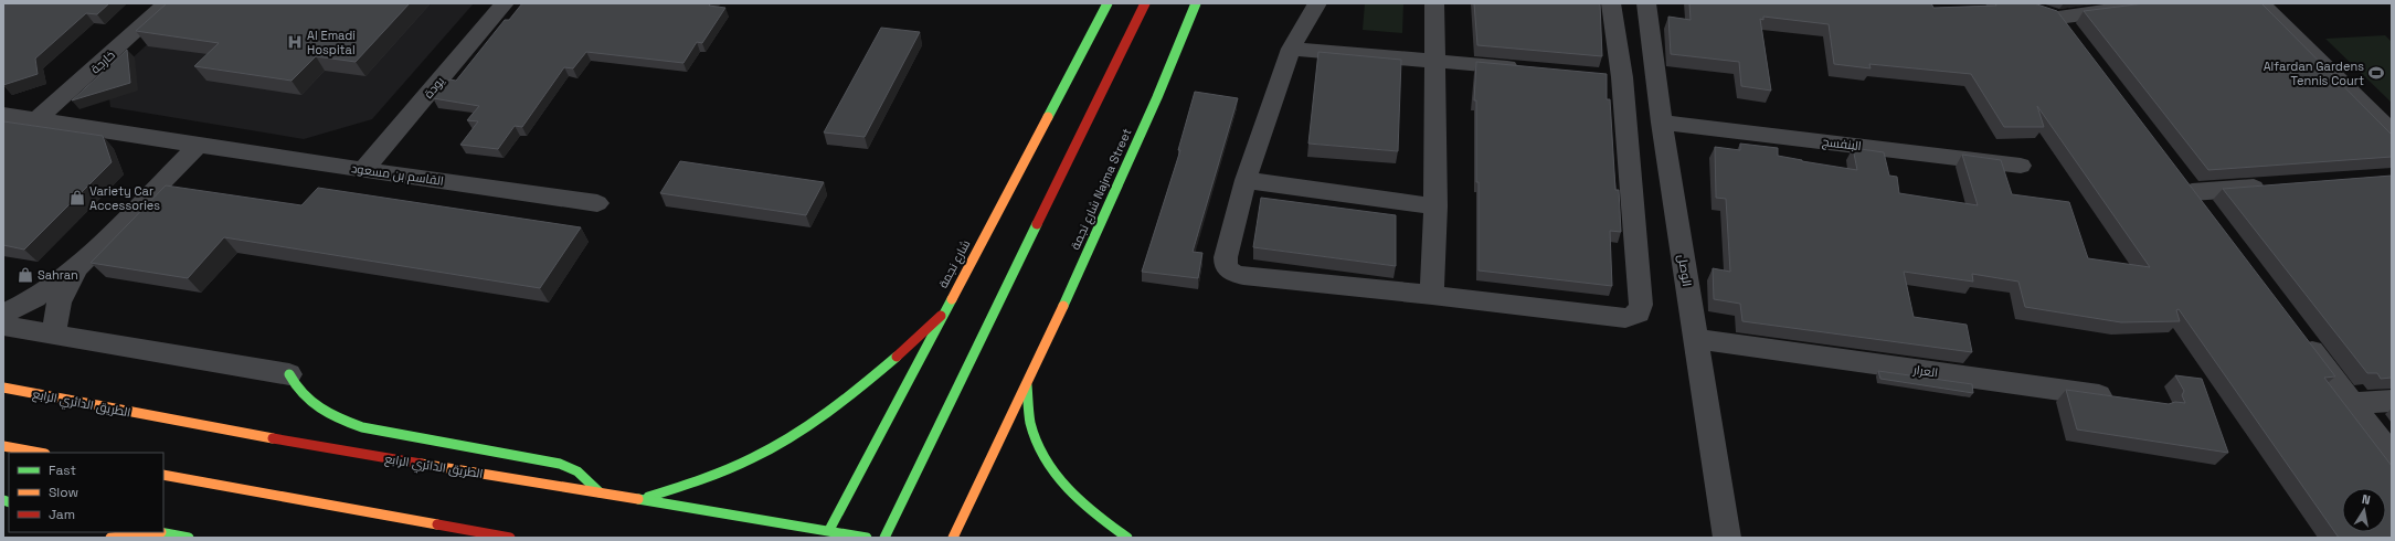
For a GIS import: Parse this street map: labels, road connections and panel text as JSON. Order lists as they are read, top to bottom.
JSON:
{
  "streets": {
    "main road": ["شارع نجمة Najma Street", "شارع نجمة", "الطريق الدائري الرابع"],
    "street": [
      "خارجة",
      "يودة",
      "البنفسج",
      "القاسم بن مسعود",
      "الوصل",
      "العرار"
    ]
  },
  "crossings": [
    ["خارجة", "القاسم بن مسعود"],
    ["يودة", "القاسم بن مسعود"],
    ["البنفسج", "الوصل"],
    ["شارع نجمة", "الطريق الدائري الرابع"],
    ["الوصل", "العرار"]
  ],
  "places": {
    "hospital": ["Al Emadi Hospital"],
    "sports": ["Alfardan Gardens Tennis Court"],
    "shop": ["Variety Car Accessories", "Sahran"]
  },
  "legend": ["Fast", "Slow", "Jam"],
  "north": "top"
}
